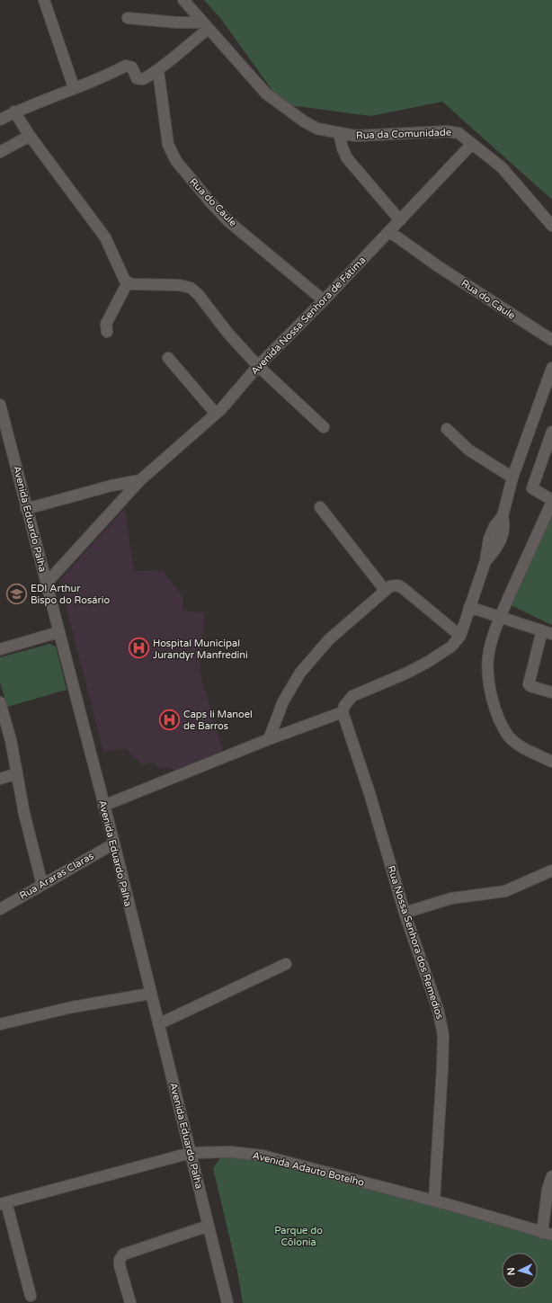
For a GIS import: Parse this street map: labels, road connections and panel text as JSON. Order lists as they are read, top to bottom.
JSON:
{
  "streets": {
    "street": [
      "Rua da Comunidade",
      "Rua do Caule",
      "Avenida Nossa Senhora de Fátima",
      "Avenida Eduardo Palha",
      "Rua Araras Claras",
      "Rua Nossa Senhora dos Remedios",
      "Avenida Adauto Botelho"
    ]
  },
  "crossings": [
    ["Rua da Comunidade", "Avenida Nossa Senhora de Fátima"],
    ["Rua do Caule", "Avenida Nossa Senhora de Fátima"],
    ["Avenida Nossa Senhora de Fátima", "Avenida Eduardo Palha"],
    ["Avenida Eduardo Palha", "Rua Araras Claras"],
    ["Avenida Eduardo Palha", "Avenida Adauto Botelho"],
    ["Rua Nossa Senhora dos Remedios", "Avenida Adauto Botelho"]
  ],
  "parks": ["Parque do Cõlonia"],
  "places": {
    "school or university": ["EDI Arthur Bispo do Rosário"],
    "hospital": ["Hospital Municipal Jurandyr Manfredini", "Caps Ii Manoel de Barros"]
  },
  "north": "left"
}
